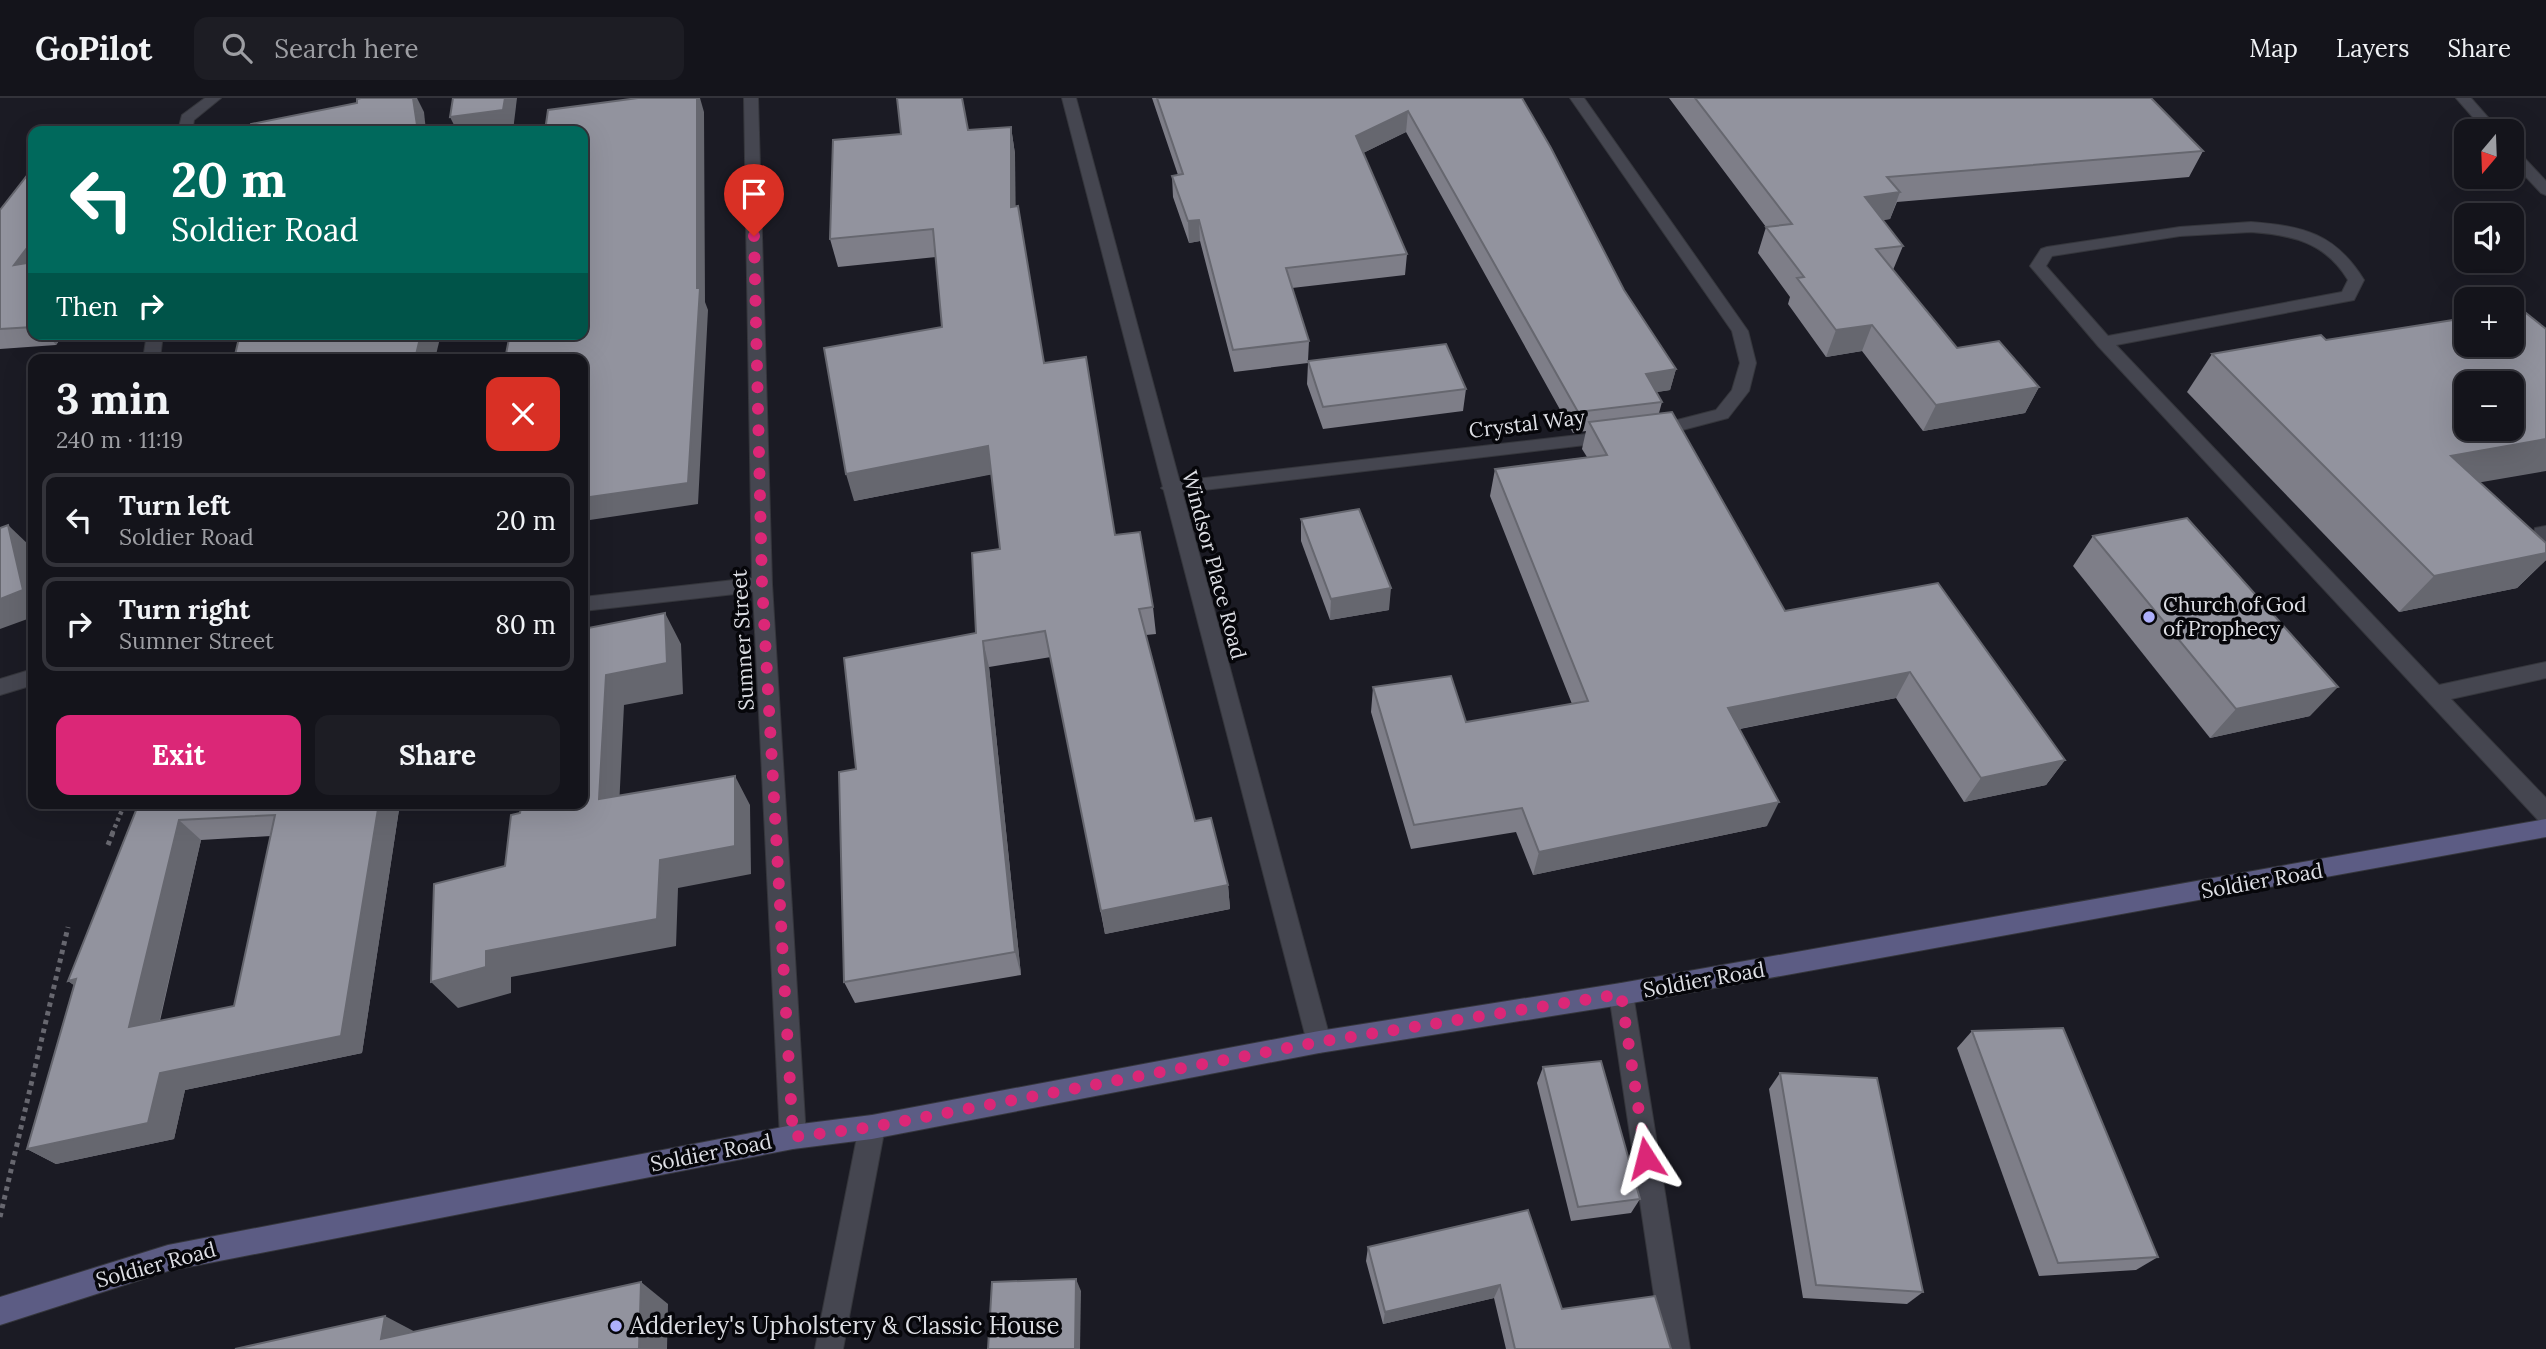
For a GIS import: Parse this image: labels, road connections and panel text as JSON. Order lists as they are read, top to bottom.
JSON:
{
  "streets": {
    "main road": ["Soldier Road"],
    "street": ["Crystal Way", "Windsor Place Road", "Sumner Street"]
  },
  "crossings": [
    ["Crystal Way", "Windsor Place Road"],
    ["Windsor Place Road", "Soldier Road"],
    ["Sumner Street", "Soldier Road"]
  ],
  "places": ["Church of God of Prophecy", "Adderley's Upholstery & Classic House"],
  "north": "bottom",
  "page": {
    "header": "GoPilot",
    "search": "Search here",
    "nav": ["Map", "Layers", "Share"],
    "map_buttons": ["+", "−"],
    "turn": ["20 m", "Soldier Road"],
    "then": "Then",
    "heading": ["3 min", "240 m · 11:19"],
    "list": [
      {
        "name": "Turn left",
        "note": "Soldier Road",
        "value": "20 m"
      },
      {
        "name": "Turn right",
        "note": "Sumner Street",
        "value": "80 m"
      }
    ],
    "buttons": ["Exit", "Share"]
  }
}
